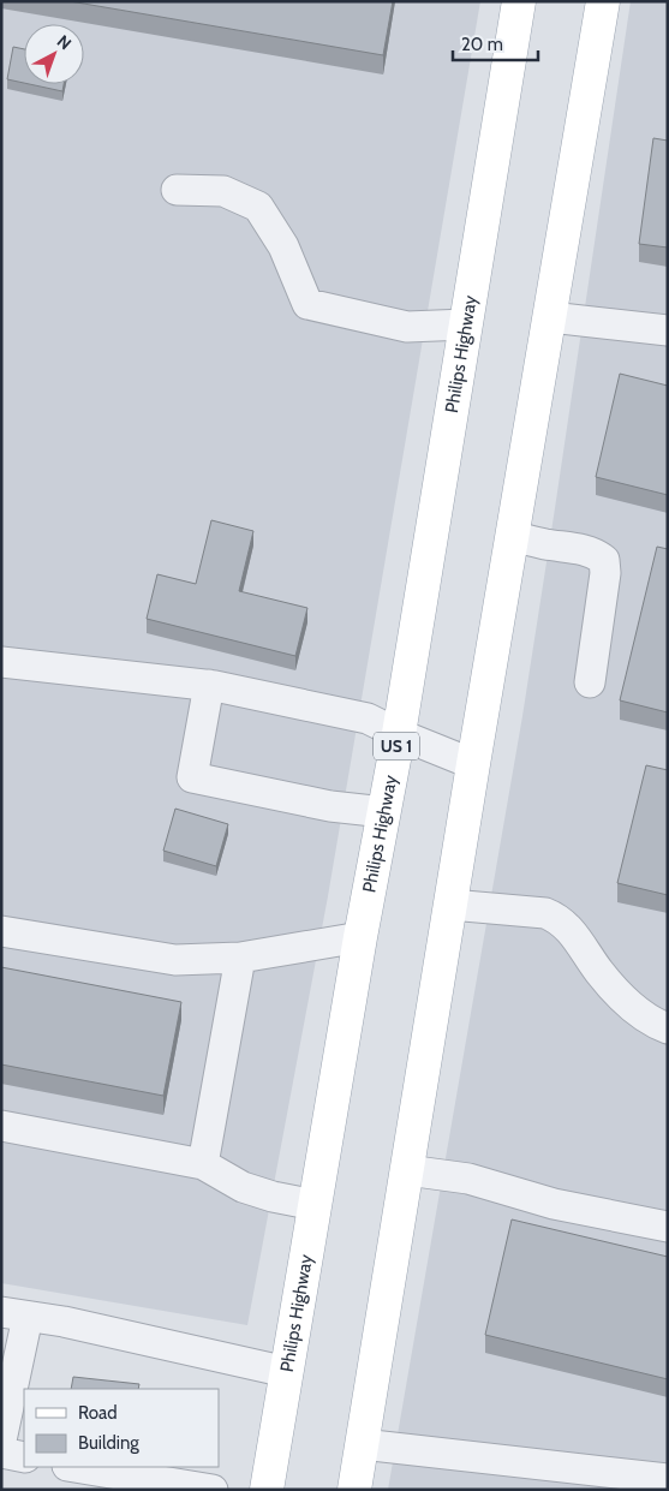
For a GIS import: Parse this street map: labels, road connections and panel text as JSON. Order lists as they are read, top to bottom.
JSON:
{
  "streets": {
    "main road": ["Philips Highway", "US 1"]
  },
  "legend": ["Road", "Building"],
  "scale_bar": "20 m",
  "north": "top right"
}
